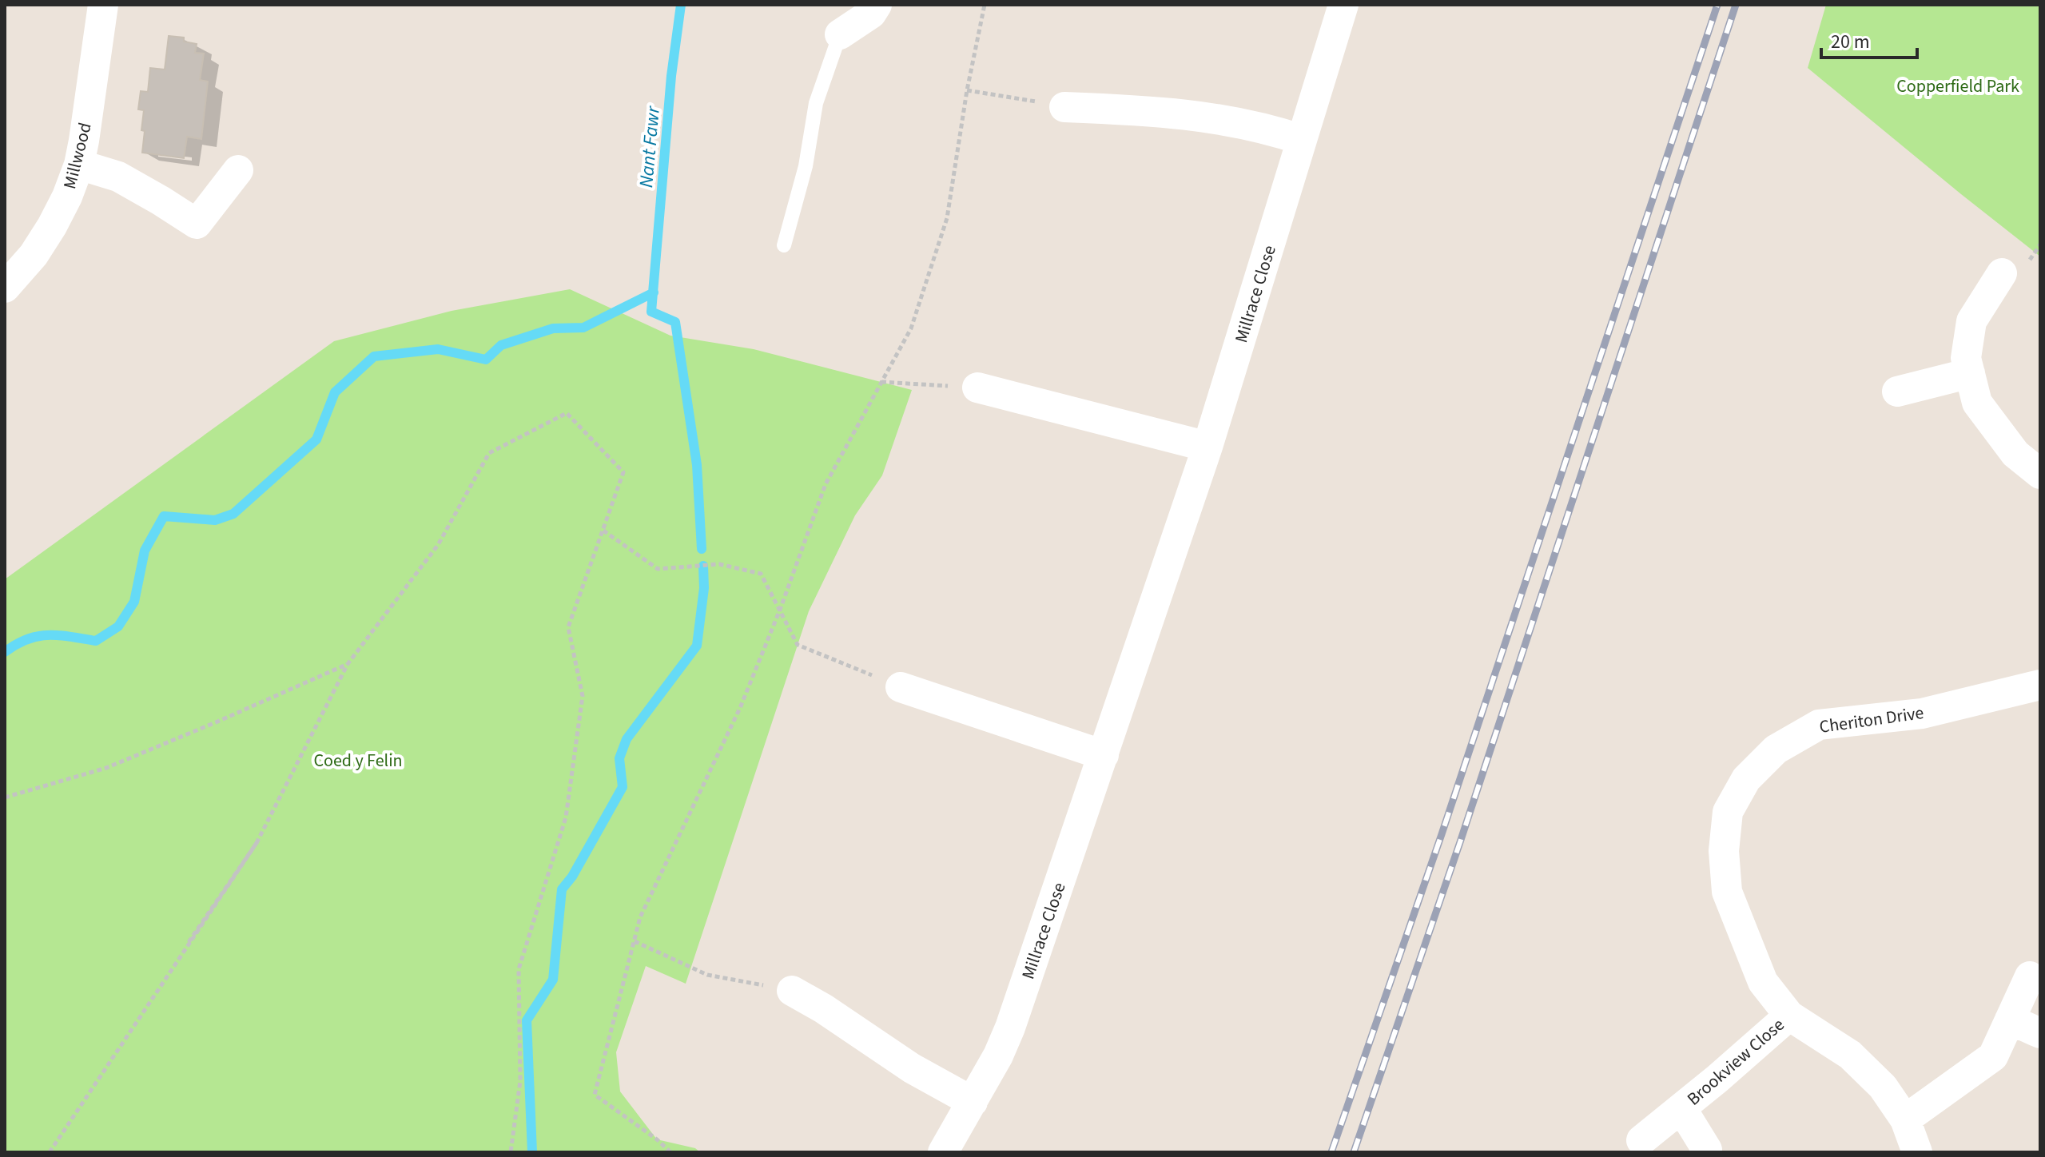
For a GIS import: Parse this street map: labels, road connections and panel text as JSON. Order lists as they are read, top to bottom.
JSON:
{
  "streets": {
    "street": [
      "Millwood",
      "Millrace Close",
      "Cheriton Drive",
      "Brookview Close"
    ]
  },
  "crossings": [
    ["Cheriton Drive", "Brookview Close"]
  ],
  "water": ["Nant Fawr"],
  "parks": ["Copperfield Park", "Coed y Felin"],
  "scale_bar": "20 m"
}
